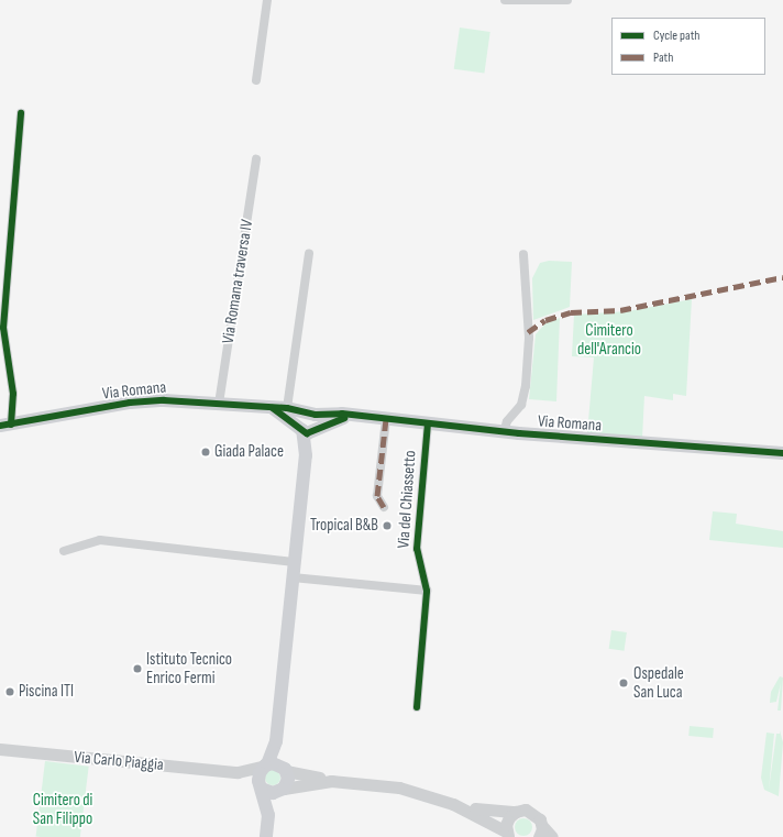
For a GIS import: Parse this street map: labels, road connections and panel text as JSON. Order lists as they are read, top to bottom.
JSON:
{
  "streets": {
    "main road": ["Via Romana"],
    "street": ["Via Romana traversa IV", "Via del Chiassetto", "Via Carlo Piaggia"]
  },
  "crossings": [
    ["Via Romana traversa IV", "Via Romana"],
    ["Via Romana", "Via del Chiassetto"]
  ],
  "parks": ["Cimitero dell'Arancio", "Cimitero di San Filippo"],
  "places": [
    "Giada Palace",
    "Tropical B&B",
    "Istituto Tecnico Enrico Fermi",
    "Ospedale San Luca",
    "Piscina ITI"
  ],
  "legend": ["Cycle path", "Path"]
}
